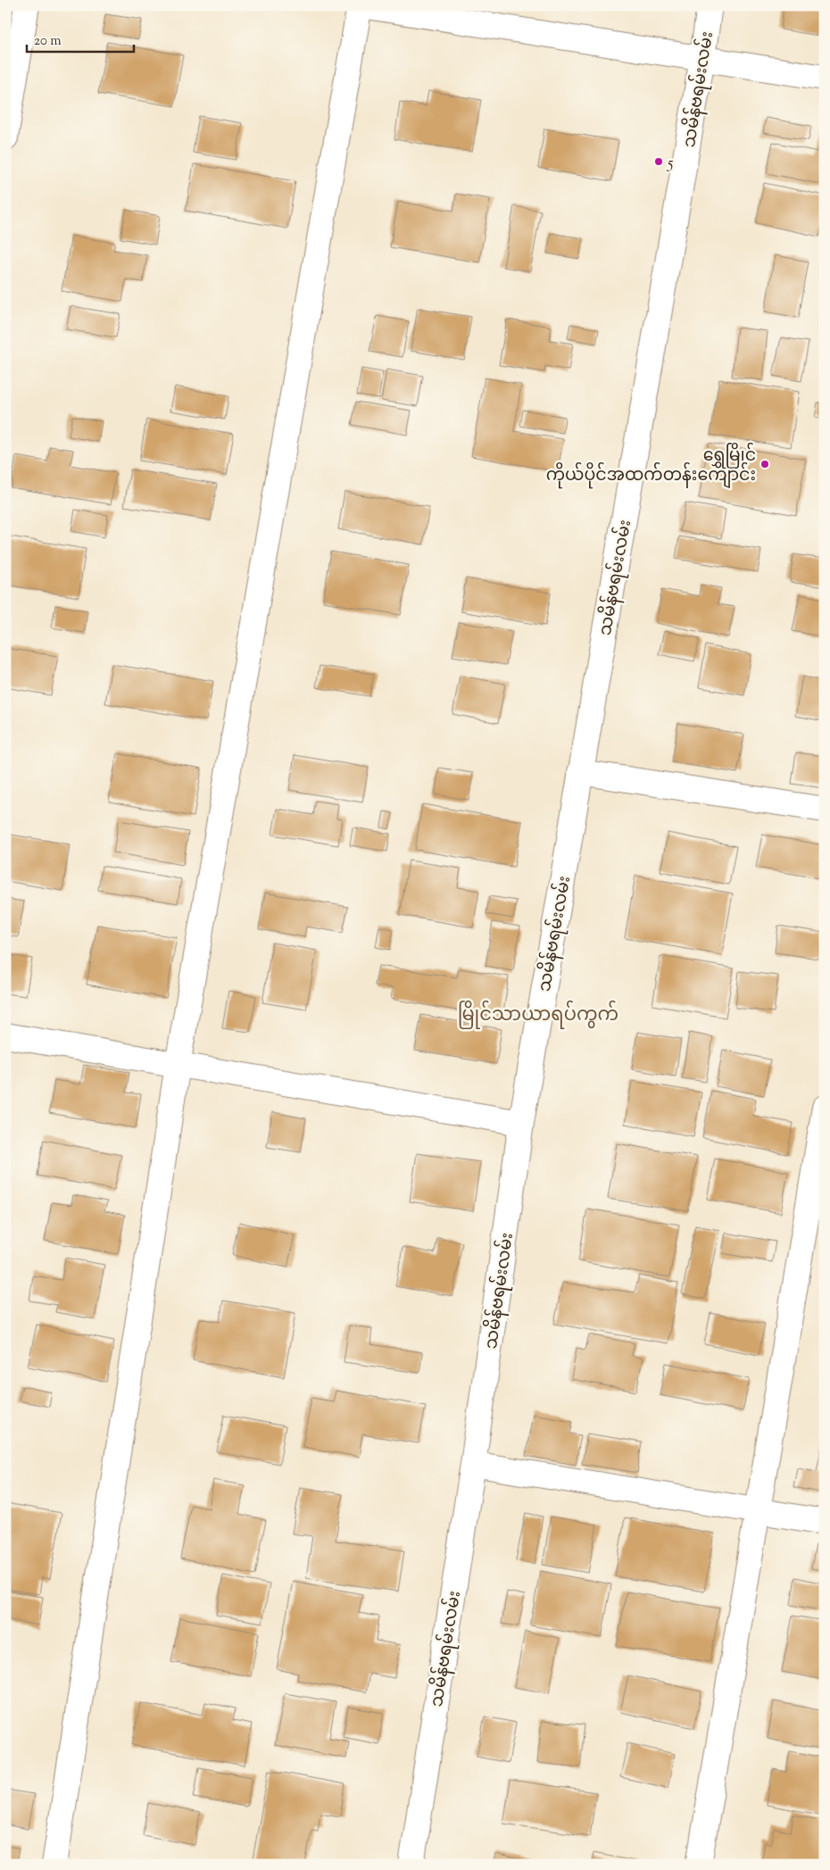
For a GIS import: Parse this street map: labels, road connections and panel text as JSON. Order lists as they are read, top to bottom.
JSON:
{
  "streets": {
    "street": ["သမိန်ဗရမ်းလမ်း"]
  },
  "districts": ["မြိုင်သာယာရပ်ကွက်"],
  "places": ["5", "ရွှေမြိုင် ကိုယ်ပိုင်အထက်တန်းကျောင်း"],
  "scale_bar": "20 m"
}
